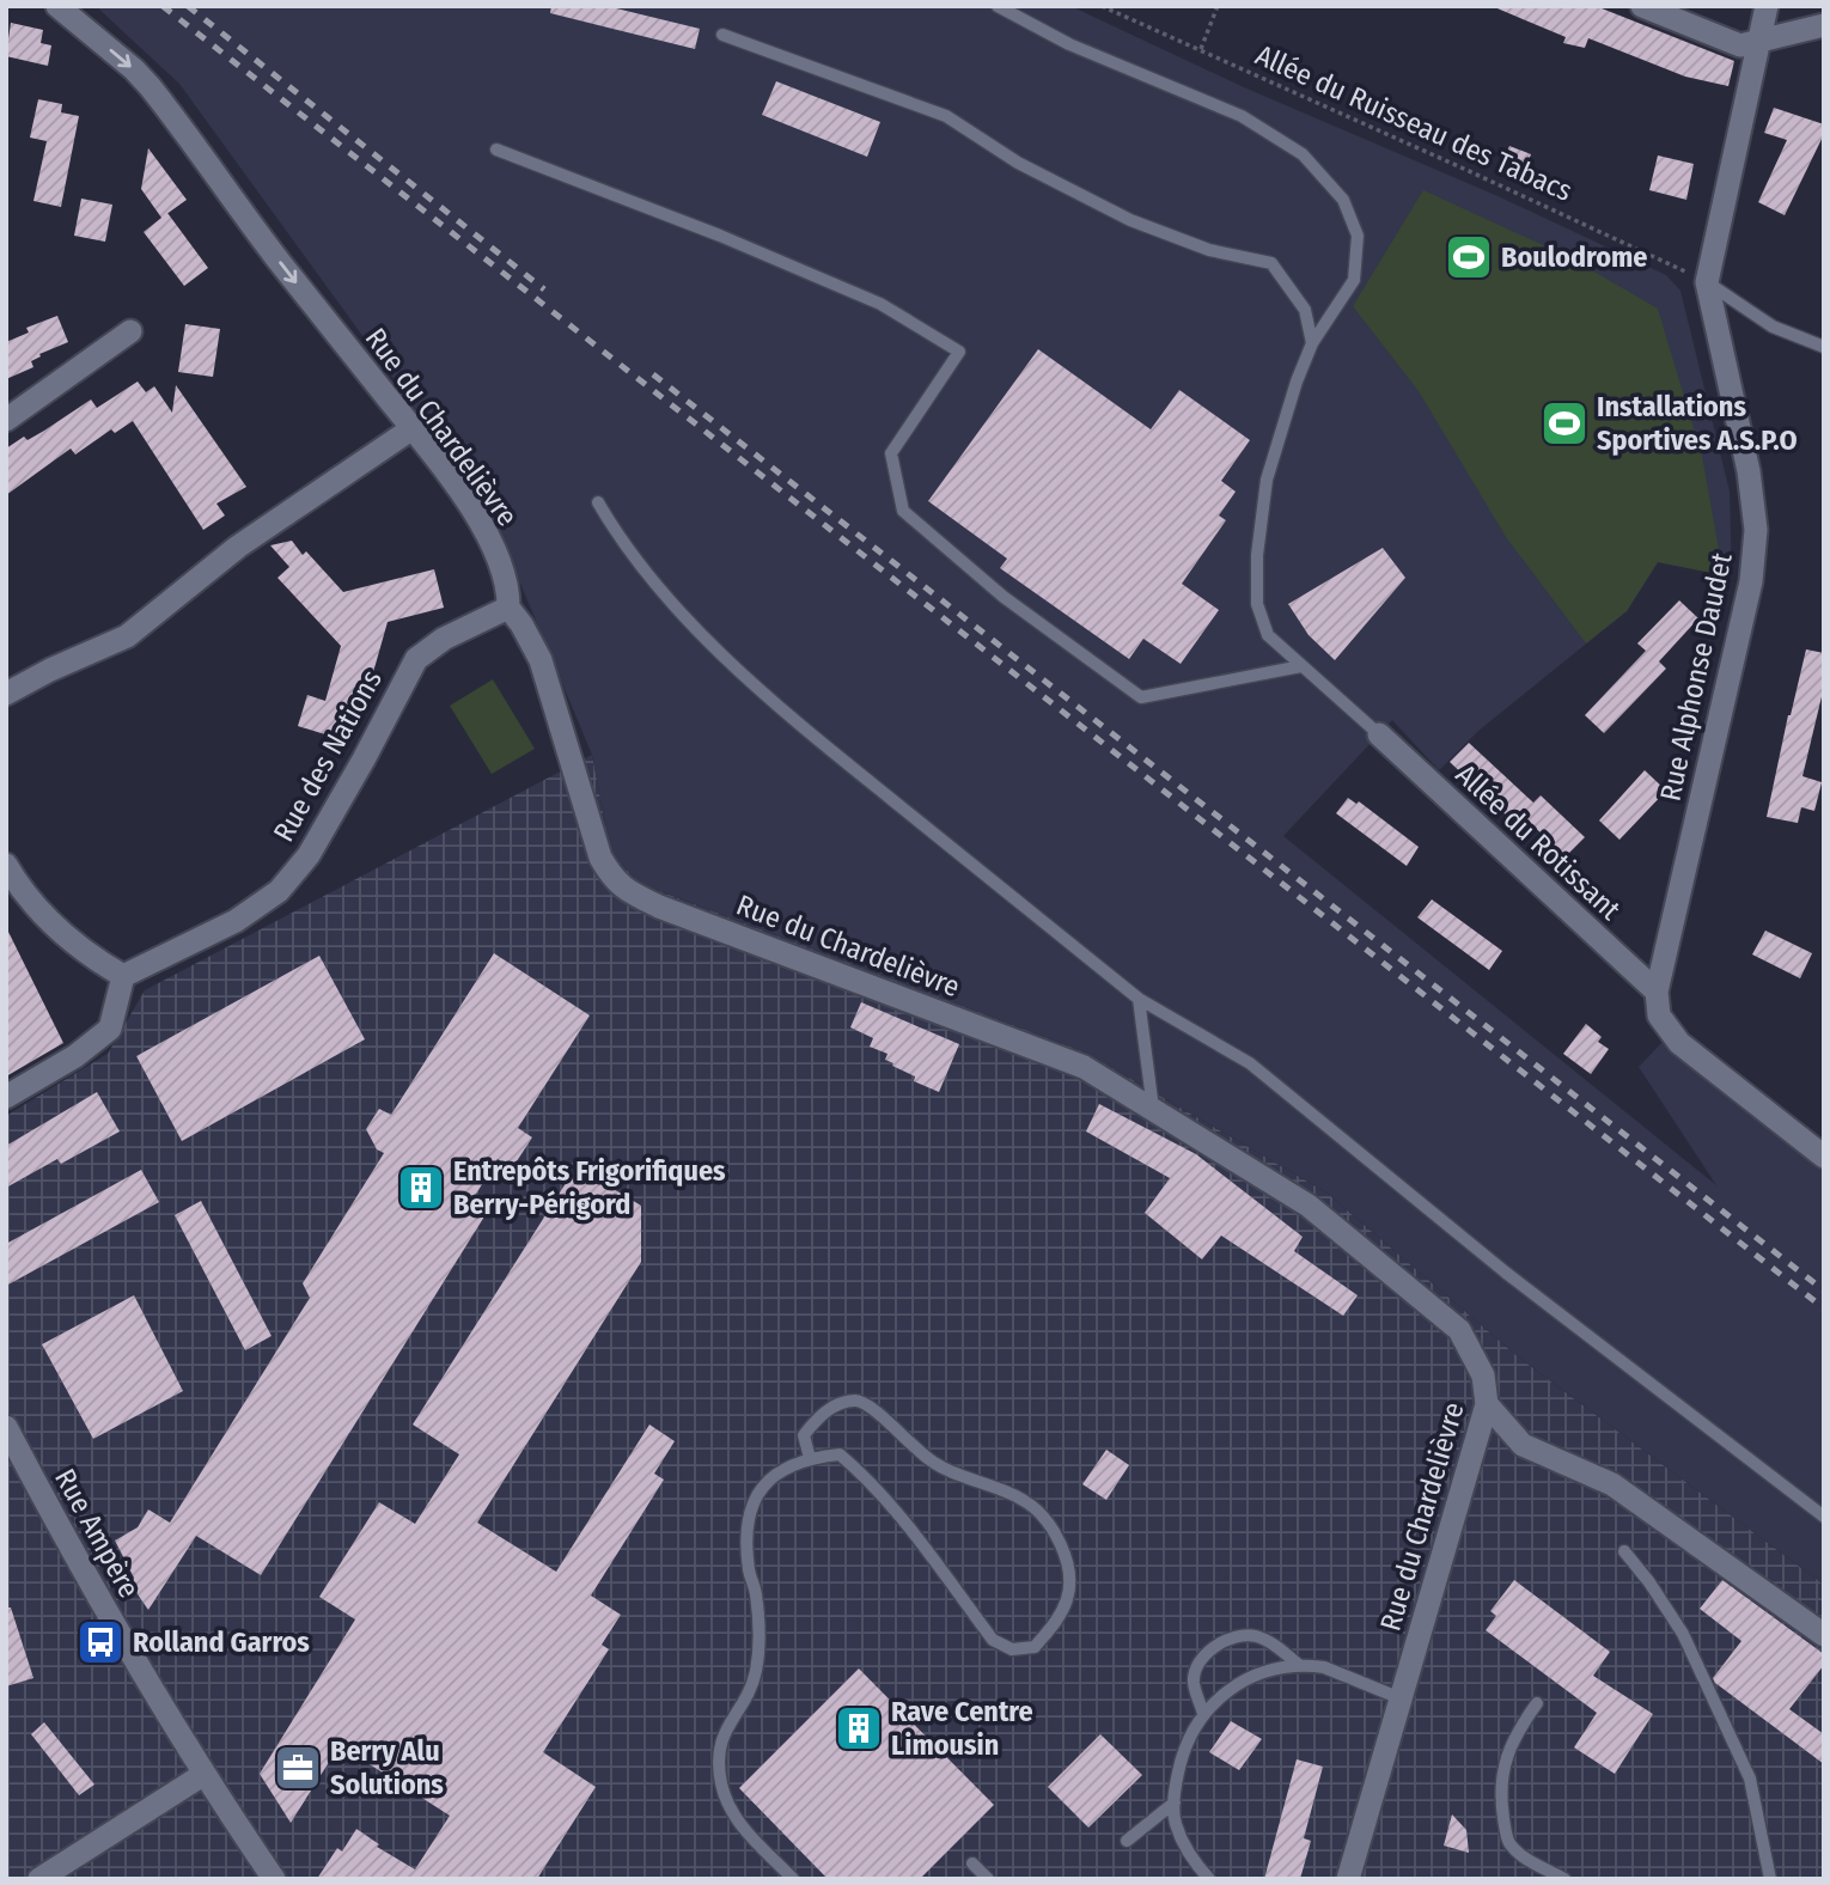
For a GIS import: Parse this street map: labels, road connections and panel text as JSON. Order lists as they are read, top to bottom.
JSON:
{
  "streets": {
    "street": [
      "Rue du Chardelièvre",
      "Rue Alphonse Daudet",
      "Rue des Nations",
      "Allée du Rotissant",
      "Rue Ampère"
    ],
    "path": ["Allée du Ruisseau des Tabacs"]
  },
  "crossings": [
    ["Allée du Ruisseau des Tabacs", "Rue Alphonse Daudet"],
    ["Rue du Chardelièvre", "Rue des Nations"],
    ["Rue Alphonse Daudet", "Allée du Rotissant"]
  ],
  "places": {
    "sports": ["Boulodrome", "Installations Sportives A.S.P.O"],
    "building": ["Entrepôts Frigorifiques Berry-Périgord", "Rave Centre Limousin"],
    "bus stop": ["Rolland Garros"],
    "office": ["Berry Alu Solutions"]
  }
}
